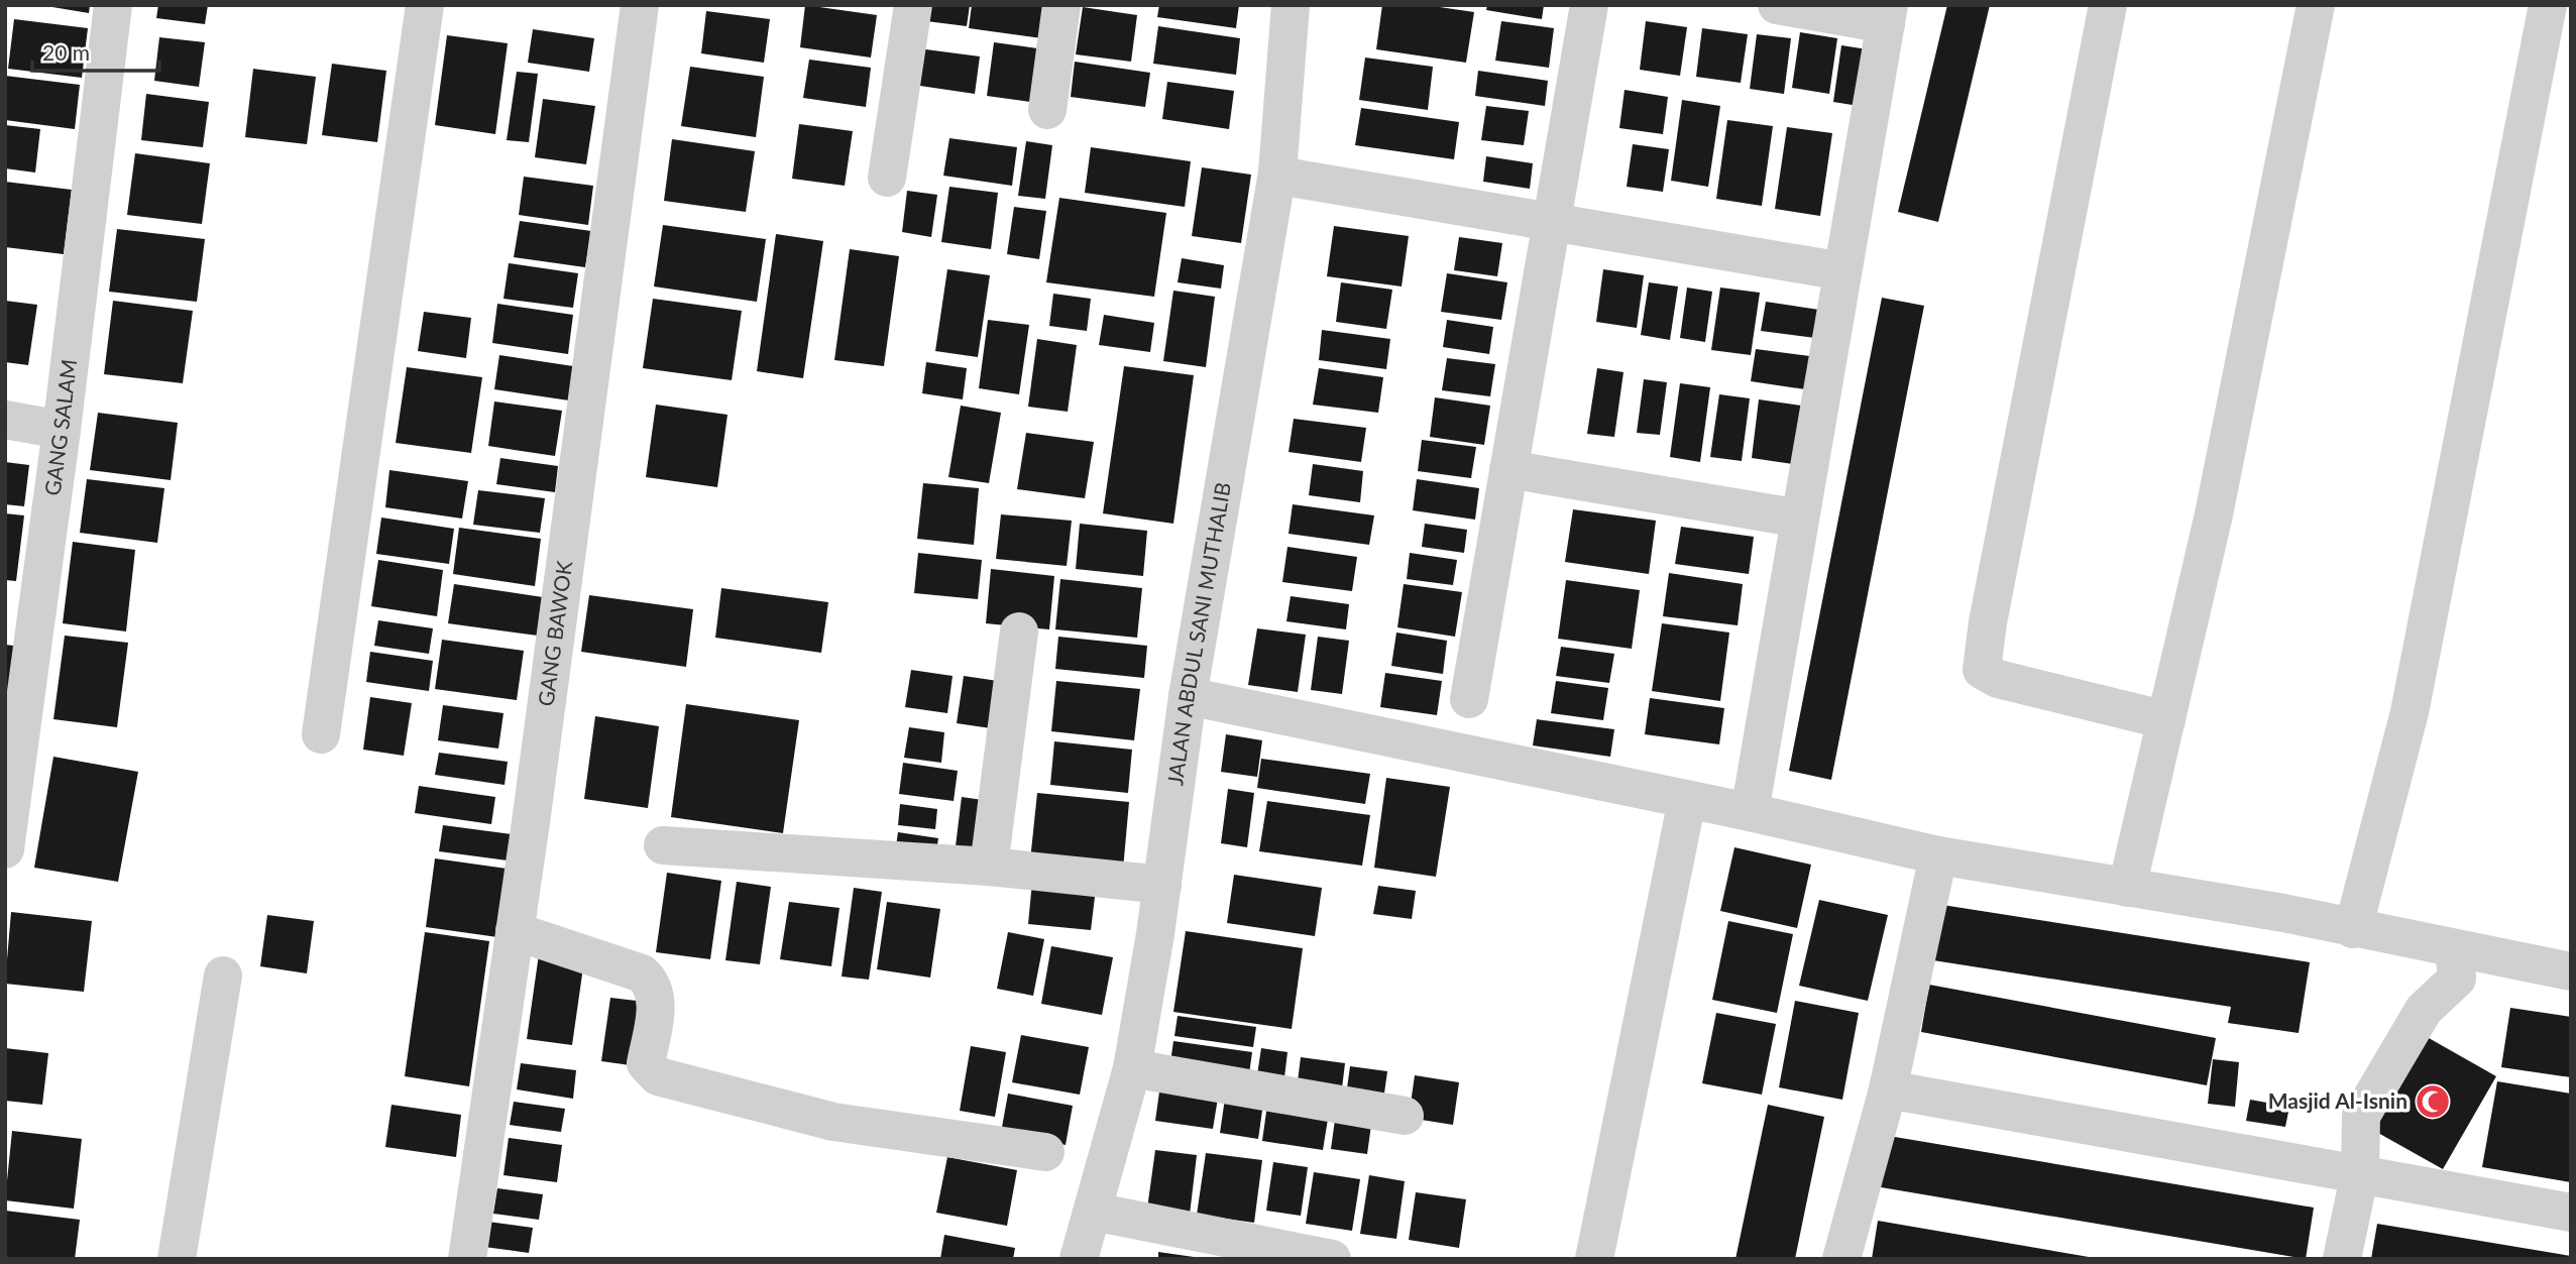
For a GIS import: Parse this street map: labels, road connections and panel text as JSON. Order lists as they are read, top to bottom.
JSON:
{
  "streets": {
    "street": ["GANG SALAM", "GANG BAWOK", "JALAN ABDUL SANI MUTHALIB"]
  },
  "places": {
    "mosque": ["Masjid Al-Isnin"]
  },
  "scale_bar": "20 m"
}
